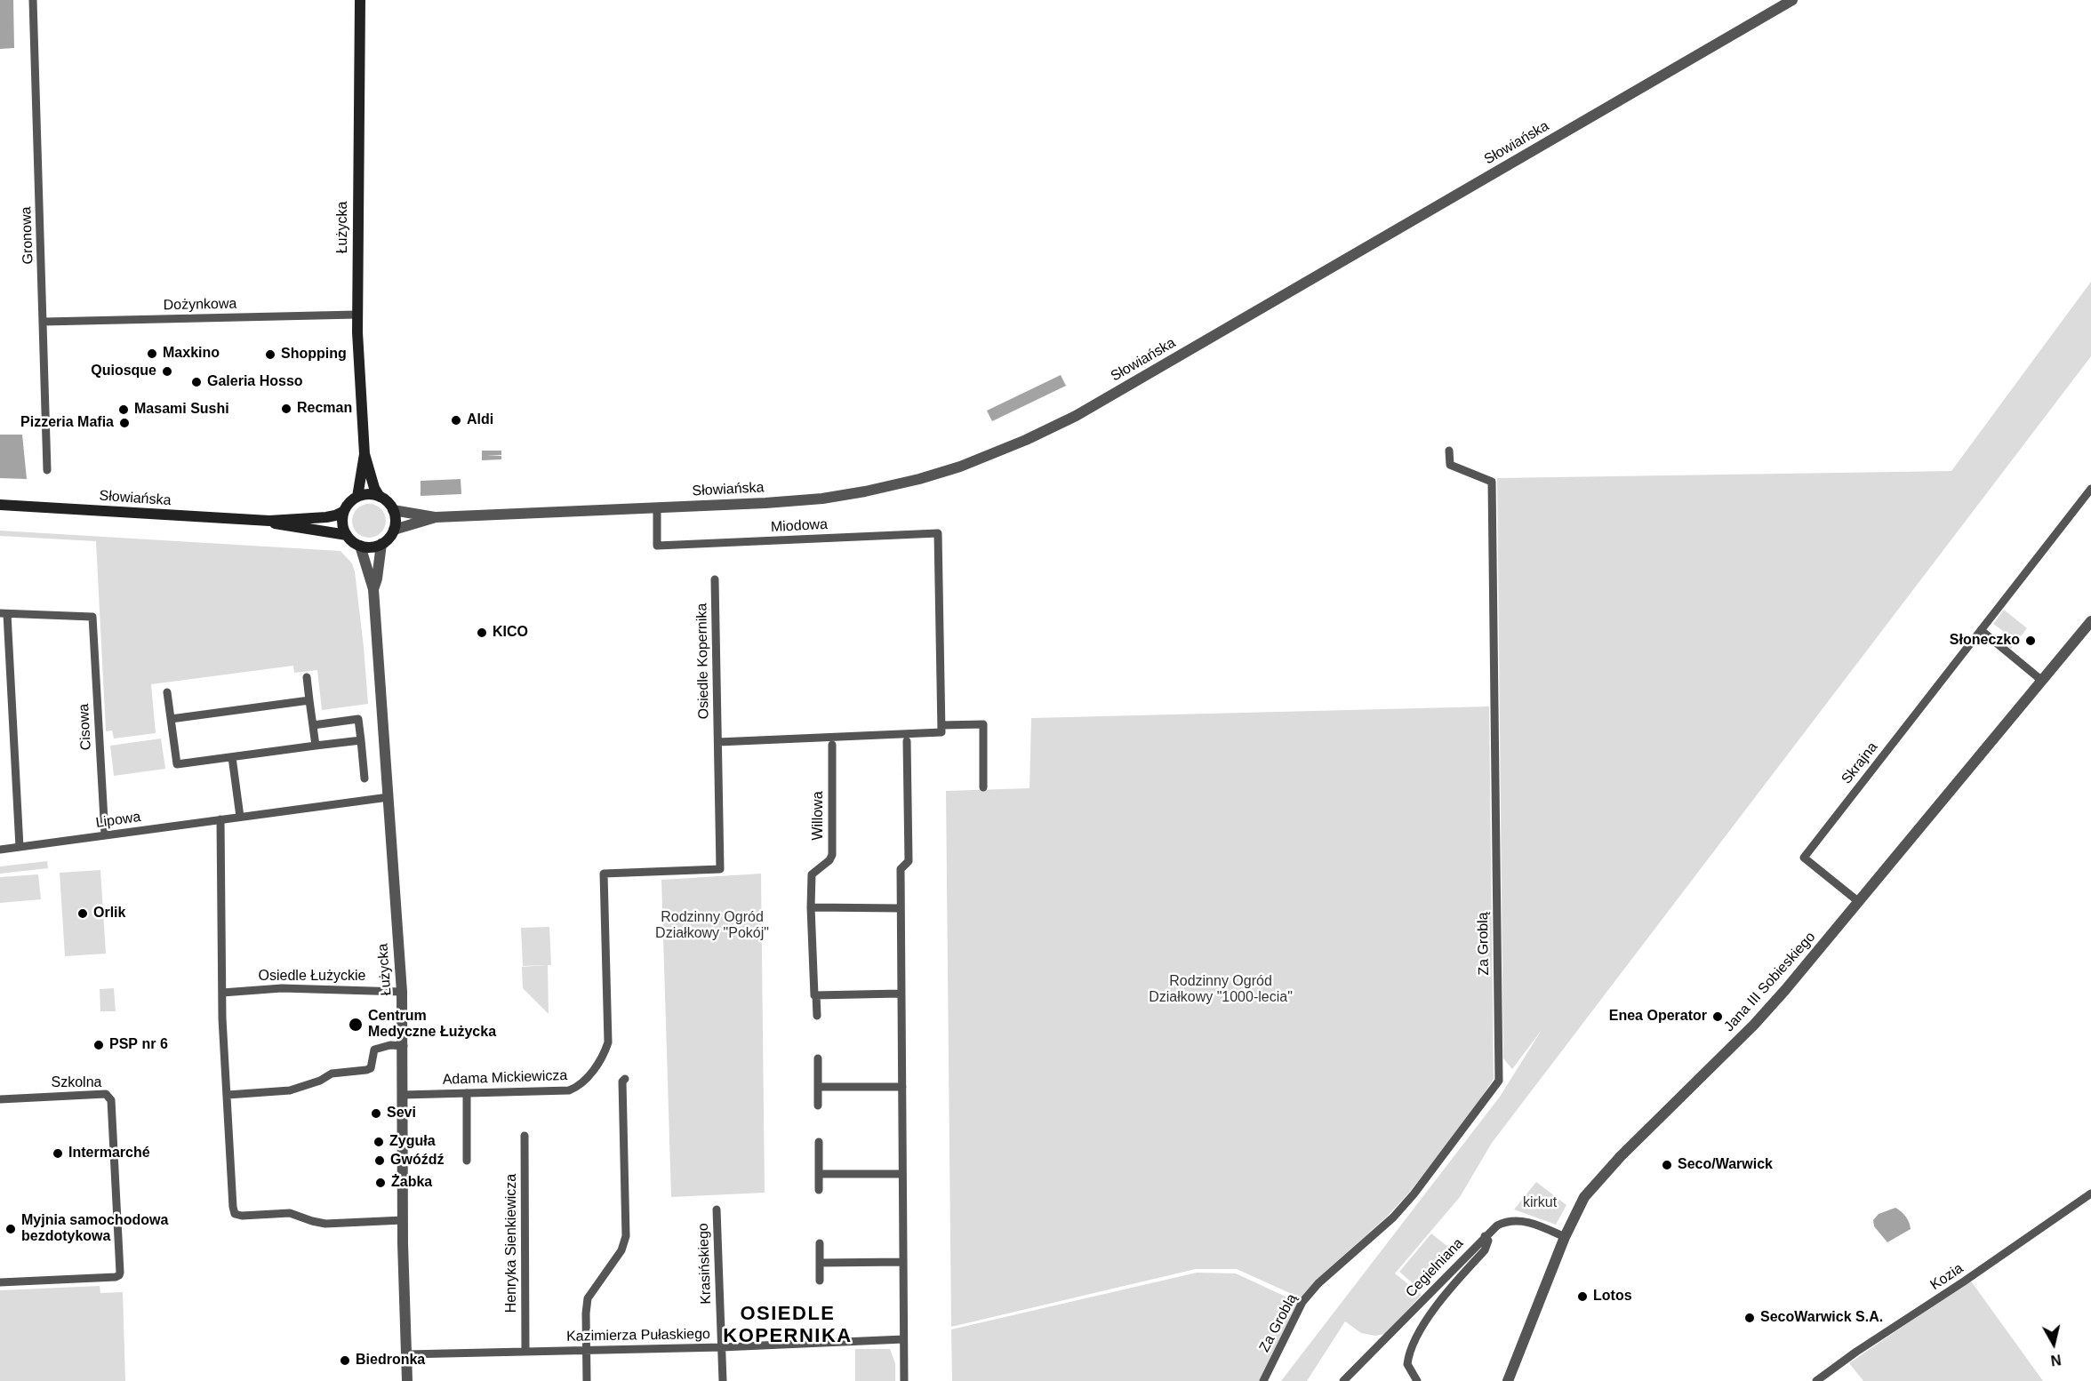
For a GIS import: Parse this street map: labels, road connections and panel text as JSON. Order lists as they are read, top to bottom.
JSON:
{
  "streets": {
    "main road": ["Słowiańska", "Łużycka"],
    "street": [
      "Gronowa",
      "Dożynkowa",
      "Miodowa",
      "Osiedle Kopernika",
      "Cisowa",
      "Skrajna",
      "Willowa",
      "Lipowa",
      "Za Groblą",
      "Osiedle Łużyckie",
      "Jana III Sobieskiego",
      "Adama Mickiewicza",
      "Szkolna",
      "Henryka Sienkiewicza",
      "Krasińskiego",
      "Cegielniana",
      "Kozia",
      "Kazimierza Pułaskiego"
    ]
  },
  "crossings": [
    ["Słowiańska", "Łużycka"],
    ["Słowiańska", "Miodowa"],
    ["Łużycka", "Dożynkowa"],
    ["Łużycka", "Lipowa"],
    ["Łużycka", "Osiedle Łużyckie"],
    ["Łużycka", "Adama Mickiewicza"],
    ["Łużycka", "Kazimierza Pułaskiego"],
    ["Gronowa", "Dożynkowa"],
    ["Osiedle Kopernika", "Adama Mickiewicza"],
    ["Cisowa", "Lipowa"],
    ["Skrajna", "Jana III Sobieskiego"],
    ["Jana III Sobieskiego", "Cegielniana"],
    ["Henryka Sienkiewicza", "Kazimierza Pułaskiego"],
    ["Krasińskiego", "Kazimierza Pułaskiego"]
  ],
  "districts": ["OSIEDLE KOPERNIKA"],
  "parks": ["Rodzinny Ogród Działkowy \"Pokój\"", "Rodzinny Ogród Działkowy \"1000-lecia\"", "kirkut"],
  "places": [
    "Maxkino",
    "Shopping",
    "Quiosque",
    "Galeria Hosso",
    "Recman",
    "Masami Sushi",
    "Aldi",
    "Pizzeria Mafia",
    "KICO",
    "Słoneczko",
    "Orlik",
    "Enea Operator",
    "Centrum Medyczne Łużycka",
    "PSP nr 6",
    "Sevi",
    "Zyguła",
    "Intermarché",
    "Gwóźdź",
    "Seco/Warwick",
    "Żabka",
    "Myjnia samochodowa bezdotykowa",
    "Lotos",
    "SecoWarwick S.A.",
    "Biedronka"
  ],
  "north": "bottom"
}
